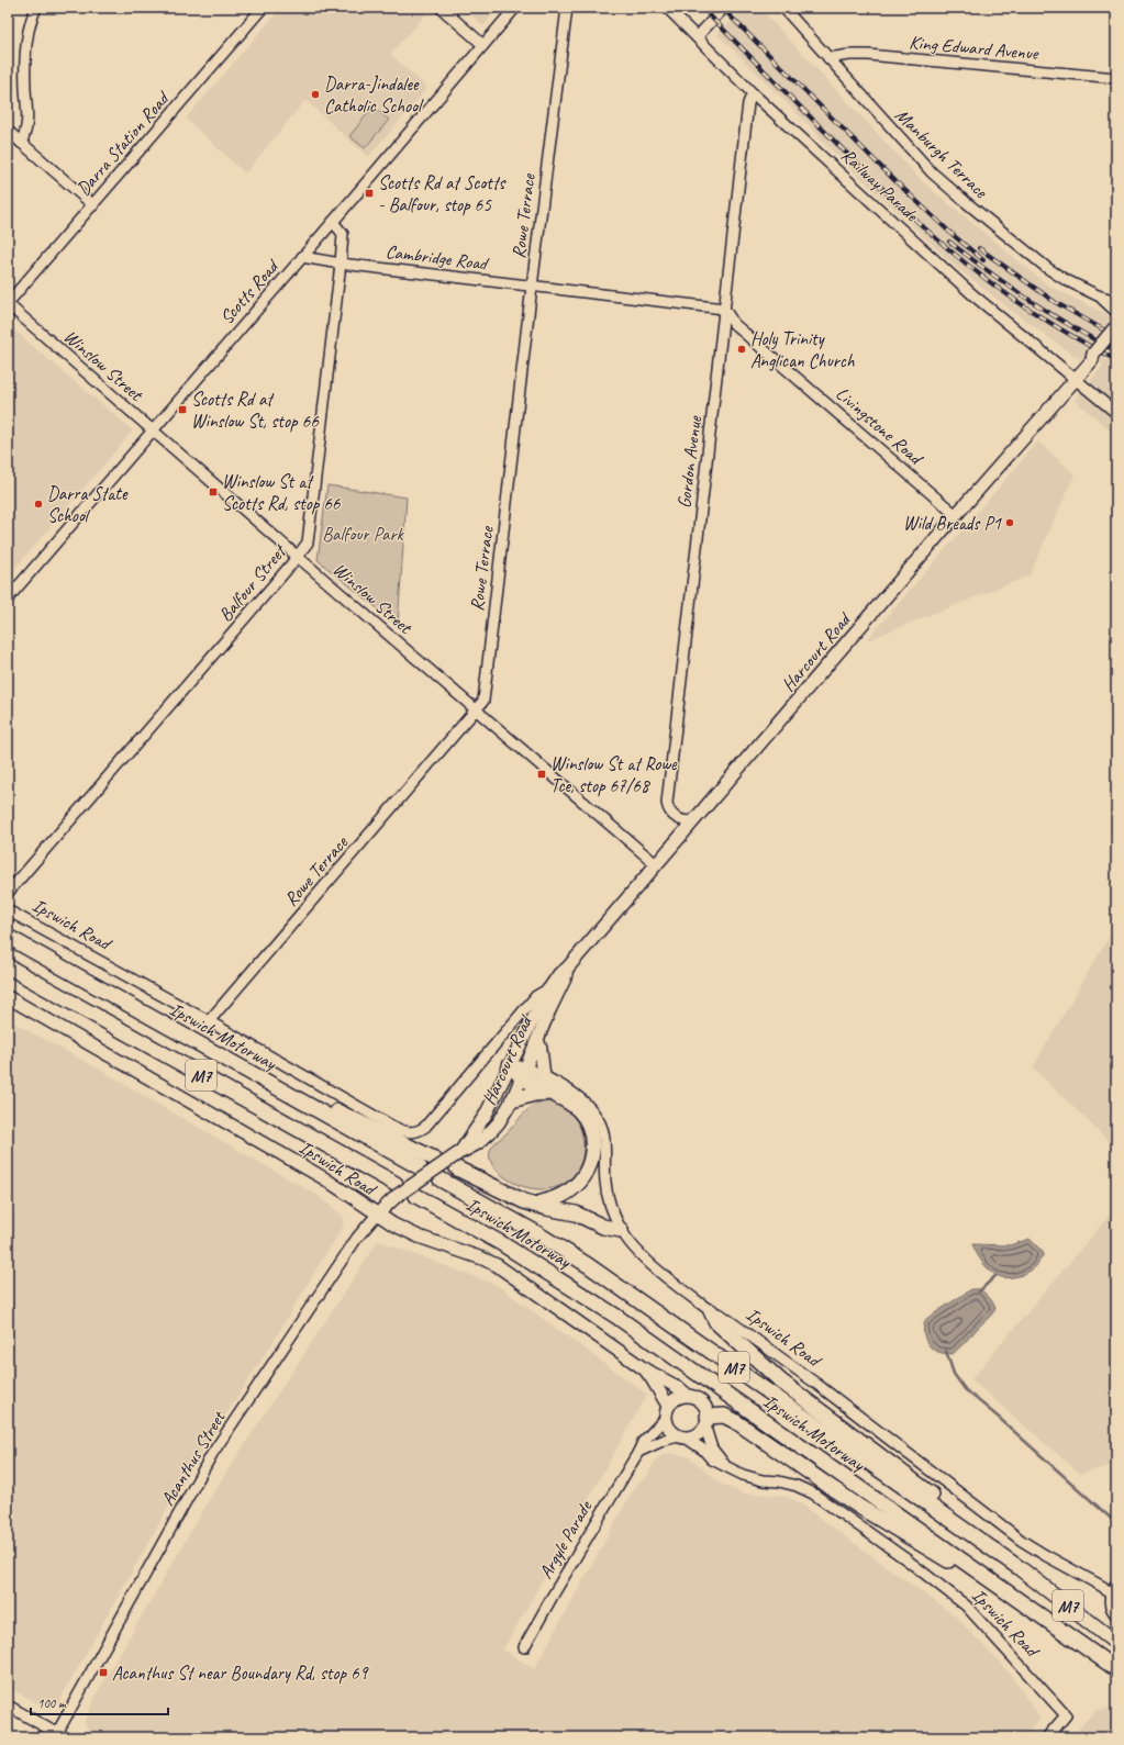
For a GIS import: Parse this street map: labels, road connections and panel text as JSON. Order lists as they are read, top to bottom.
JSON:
{
  "streets": {
    "highway": ["Ipswich Motorway", "M7"],
    "main road": ["Harcourt Road", "Ipswich Road"],
    "street": [
      "King Edward Avenue",
      "Darra Station Road",
      "Manburgh Terrace",
      "Railway Parade",
      "Rowe Terrace",
      "Cambridge Road",
      "Scotts Road",
      "Winslow Street",
      "Livingstone Road",
      "Gordon Avenue",
      "Balfour Street",
      "Acanthus Street",
      "Argyle Parade"
    ]
  },
  "crossings": [
    ["King Edward Avenue", "Manburgh Terrace"],
    ["Darra Station Road", "Winslow Street"],
    ["Railway Parade", "Gordon Avenue"],
    ["Railway Parade", "Harcourt Road"],
    ["Rowe Terrace", "Cambridge Road"],
    ["Rowe Terrace", "Winslow Street"],
    ["Rowe Terrace", "Ipswich Road"],
    ["Cambridge Road", "Scotts Road"],
    ["Cambridge Road", "Livingstone Road"],
    ["Cambridge Road", "Gordon Avenue"],
    ["Cambridge Road", "Balfour Street"],
    ["Scotts Road", "Winslow Street"],
    ["Scotts Road", "Balfour Street"],
    ["Winslow Street", "Balfour Street"],
    ["Winslow Street", "Harcourt Road"],
    ["Livingstone Road", "Gordon Avenue"],
    ["Livingstone Road", "Harcourt Road"],
    ["Gordon Avenue", "Harcourt Road"],
    ["Harcourt Road", "Ipswich Road"],
    ["Harcourt Road", "M7"],
    ["Harcourt Road", "Acanthus Street"],
    ["Ipswich Road", "Acanthus Street"],
    ["Ipswich Road", "Argyle Parade"]
  ],
  "parks": ["Balfour Park"],
  "places": {
    "other": [
      "Darra-Jindalee Catholic School",
      "Holy Trinity Anglican Church",
      "Darra State School",
      "Wild Breads P1"
    ],
    "transit": [
      "Scotts Rd at Scotts - Balfour, stop 65",
      "Scotts Rd at Winslow St, stop 66",
      "Winslow St at Scotts Rd, stop 66",
      "Winslow St at Rowe Tce, stop 67/68",
      "Acanthus St near Boundary Rd, stop 69"
    ]
  },
  "scale_bar": "100 m"
}
